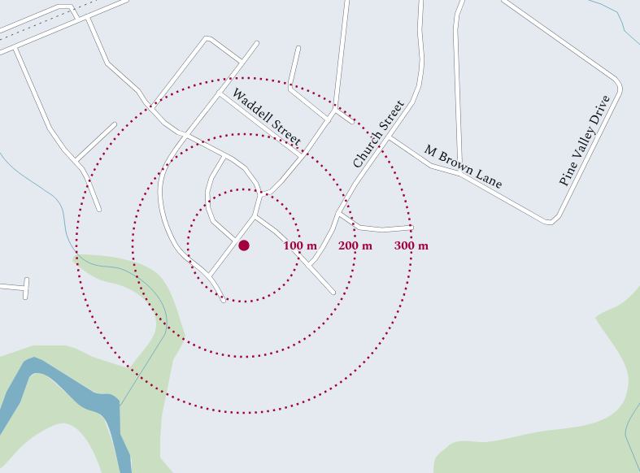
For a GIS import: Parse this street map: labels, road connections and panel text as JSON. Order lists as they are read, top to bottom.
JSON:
{
  "streets": {
    "street": [
      "Waddell Street",
      "Church Street",
      "Pine Valley Drive",
      "M Brown Lane"
    ]
  },
  "crossings": [
    ["Church Street", "M Brown Lane"],
    ["Pine Valley Drive", "M Brown Lane"]
  ],
  "rings": ["100 m", "200 m", "300 m"]
}
